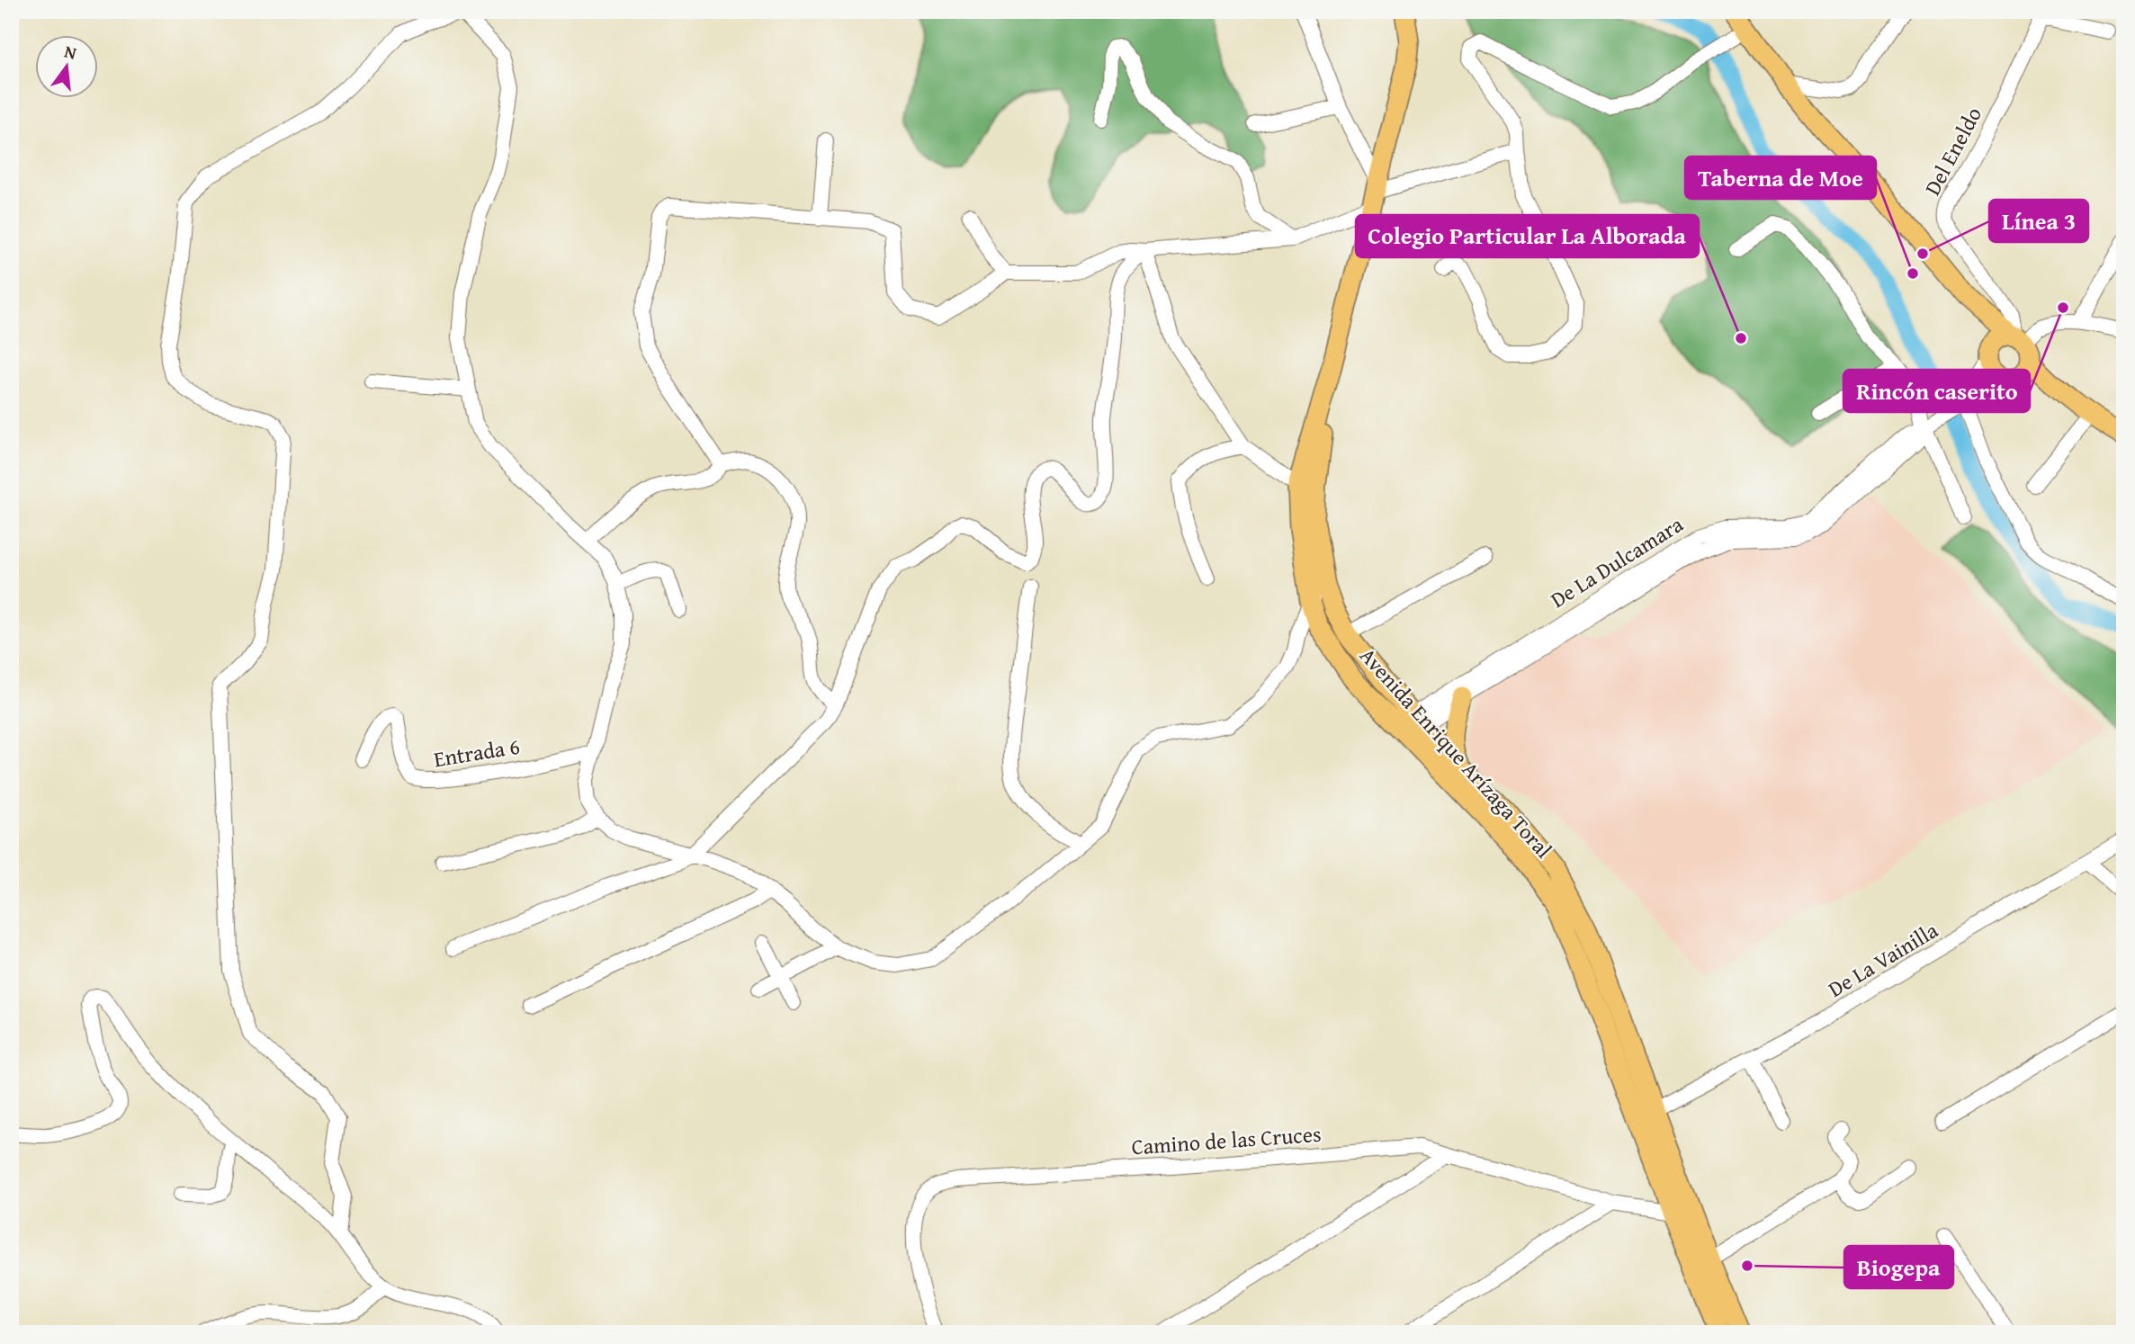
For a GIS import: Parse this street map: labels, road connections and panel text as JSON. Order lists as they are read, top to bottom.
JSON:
{
  "streets": {
    "main road": ["Avenida Enrique Arízaga Toral"],
    "street": [
      "Del Eneldo",
      "De La Dulcamara",
      "Entrada 6",
      "De La Vainilla",
      "Camino de las Cruces"
    ]
  },
  "crossings": [
    ["Del Eneldo", "De La Dulcamara"],
    ["De La Dulcamara", "Avenida Enrique Arízaga Toral"],
    ["Avenida Enrique Arízaga Toral", "De La Vainilla"],
    ["Avenida Enrique Arízaga Toral", "Camino de las Cruces"]
  ],
  "places": [
    "Línea 3",
    "Taberna de Moe",
    "Rincón caserito",
    "Colegio Particular La Alborada",
    "Biogepa"
  ],
  "north": "top"
}
